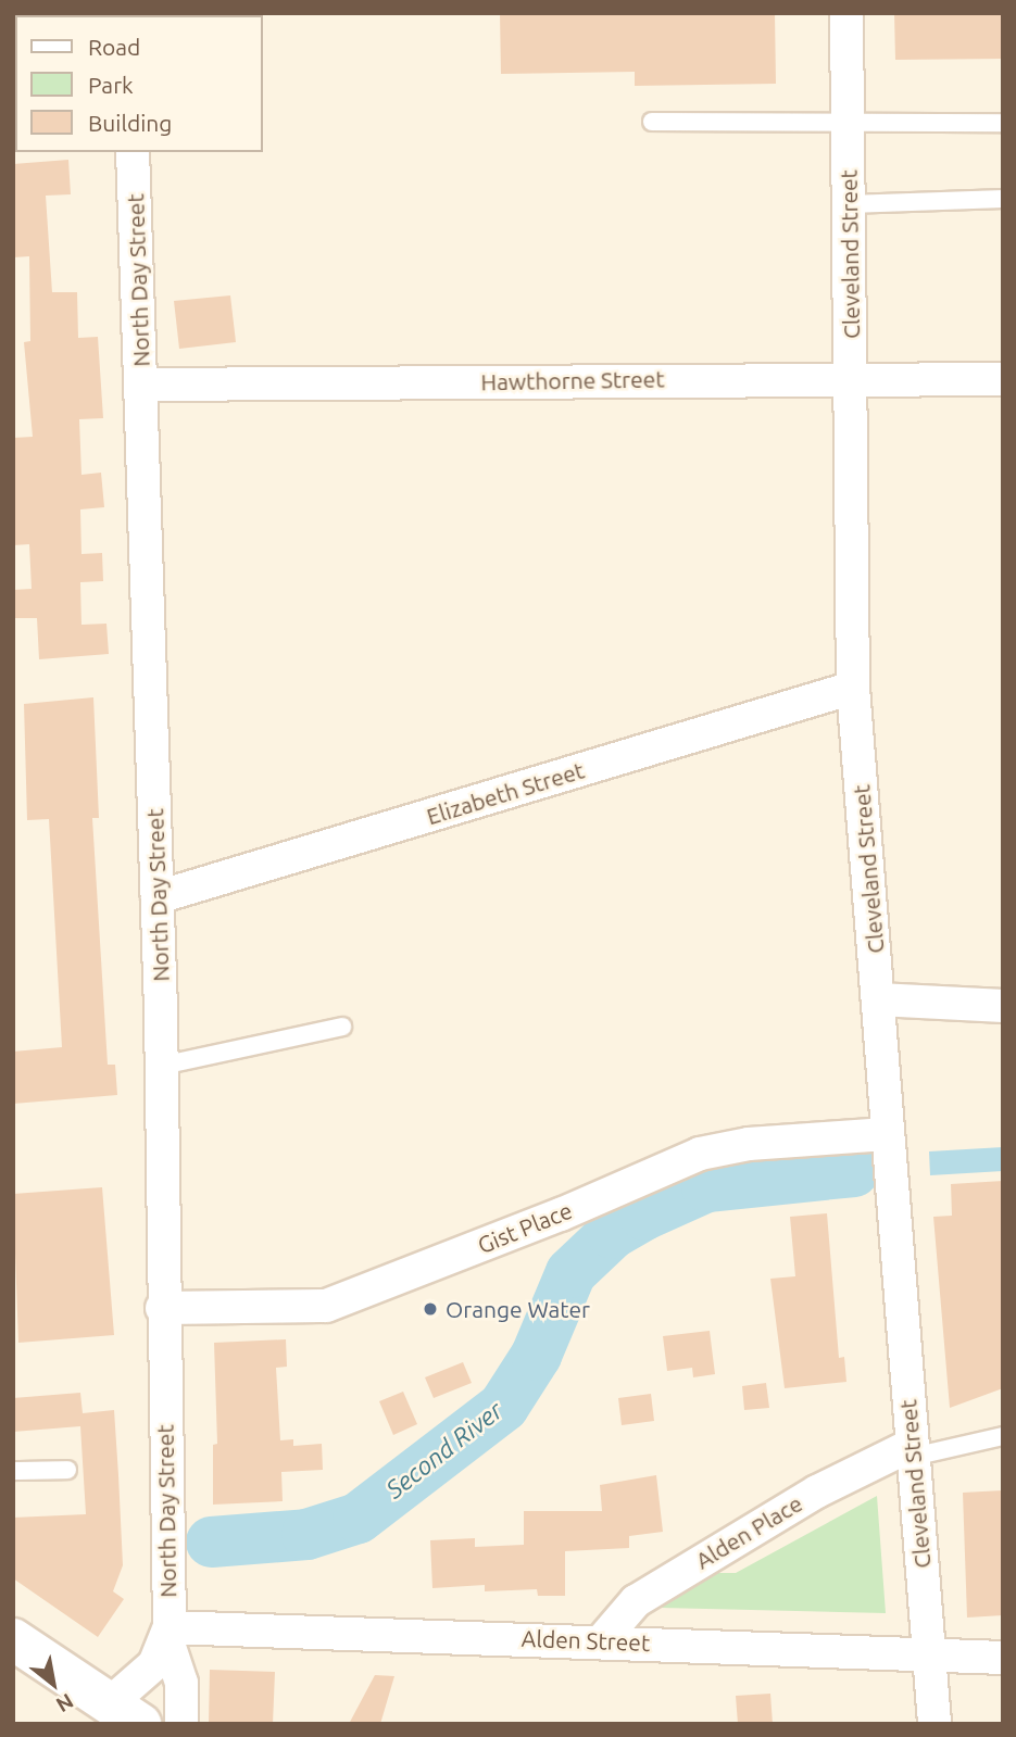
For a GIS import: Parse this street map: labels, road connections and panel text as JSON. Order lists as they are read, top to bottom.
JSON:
{
  "streets": {
    "street": [
      "Cleveland Street",
      "North Day Street",
      "Hawthorne Street",
      "Elizabeth Street",
      "Gist Place",
      "Alden Place",
      "Alden Street"
    ]
  },
  "crossings": [
    ["Cleveland Street", "Hawthorne Street"],
    ["Cleveland Street", "Elizabeth Street"],
    ["Cleveland Street", "Gist Place"],
    ["Cleveland Street", "Alden Place"],
    ["Cleveland Street", "Alden Street"],
    ["North Day Street", "Hawthorne Street"],
    ["North Day Street", "Elizabeth Street"],
    ["North Day Street", "Gist Place"],
    ["North Day Street", "Alden Street"],
    ["Alden Place", "Alden Street"]
  ],
  "water": ["Second River"],
  "places": ["Orange Water"],
  "legend": ["Road", "Park", "Building"],
  "north": "bottom right"
}
